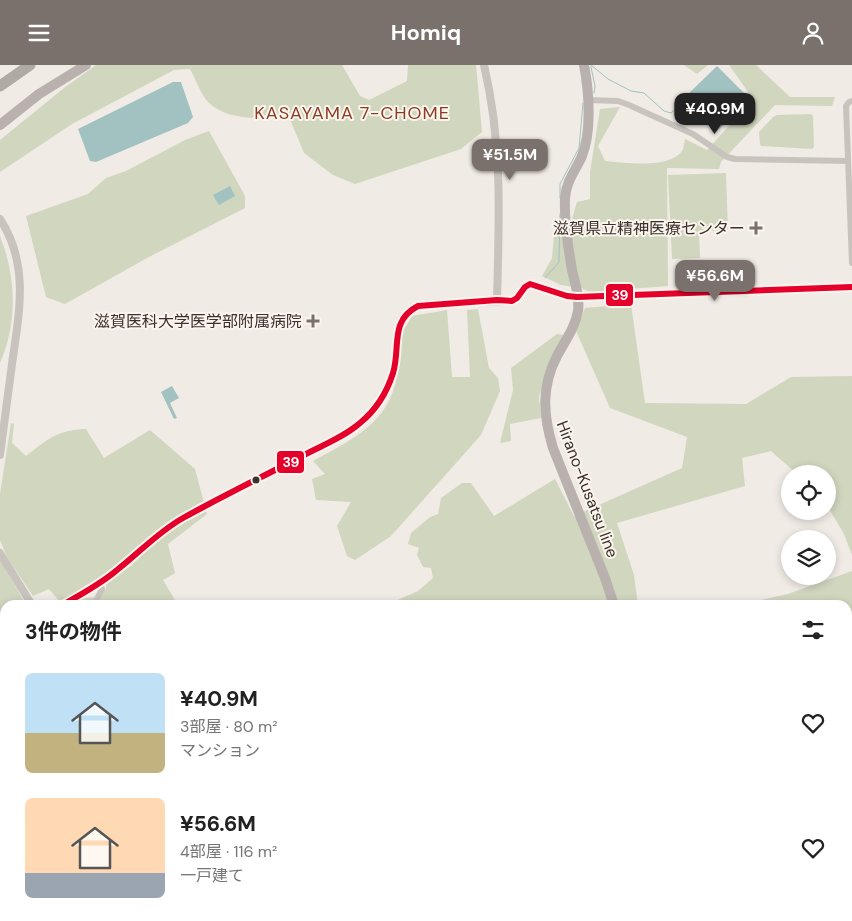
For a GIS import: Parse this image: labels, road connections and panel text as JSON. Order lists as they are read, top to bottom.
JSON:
{
  "streets": {
    "main road": ["Hirano-Kusatsu line"]
  },
  "districts": ["KASAYAMA 7-CHOME"],
  "places": {
    "health": ["滋賀県立精神医療センター", "滋賀医科大学医学部附属病院"]
  },
  "lines": ["transit line 39"],
  "page": {
    "header": "Homiq",
    "price": ["¥40.9M", "¥51.5M", "¥56.6M"],
    "heading": "3件の物件",
    "list": [
      {
        "name": "¥40.9M",
        "note": "3部屋 · 80 m² · マンション"
      },
      {
        "name": "¥56.6M",
        "note": "4部屋 · 116 m² · 一戸建て"
      }
    ]
  }
}
